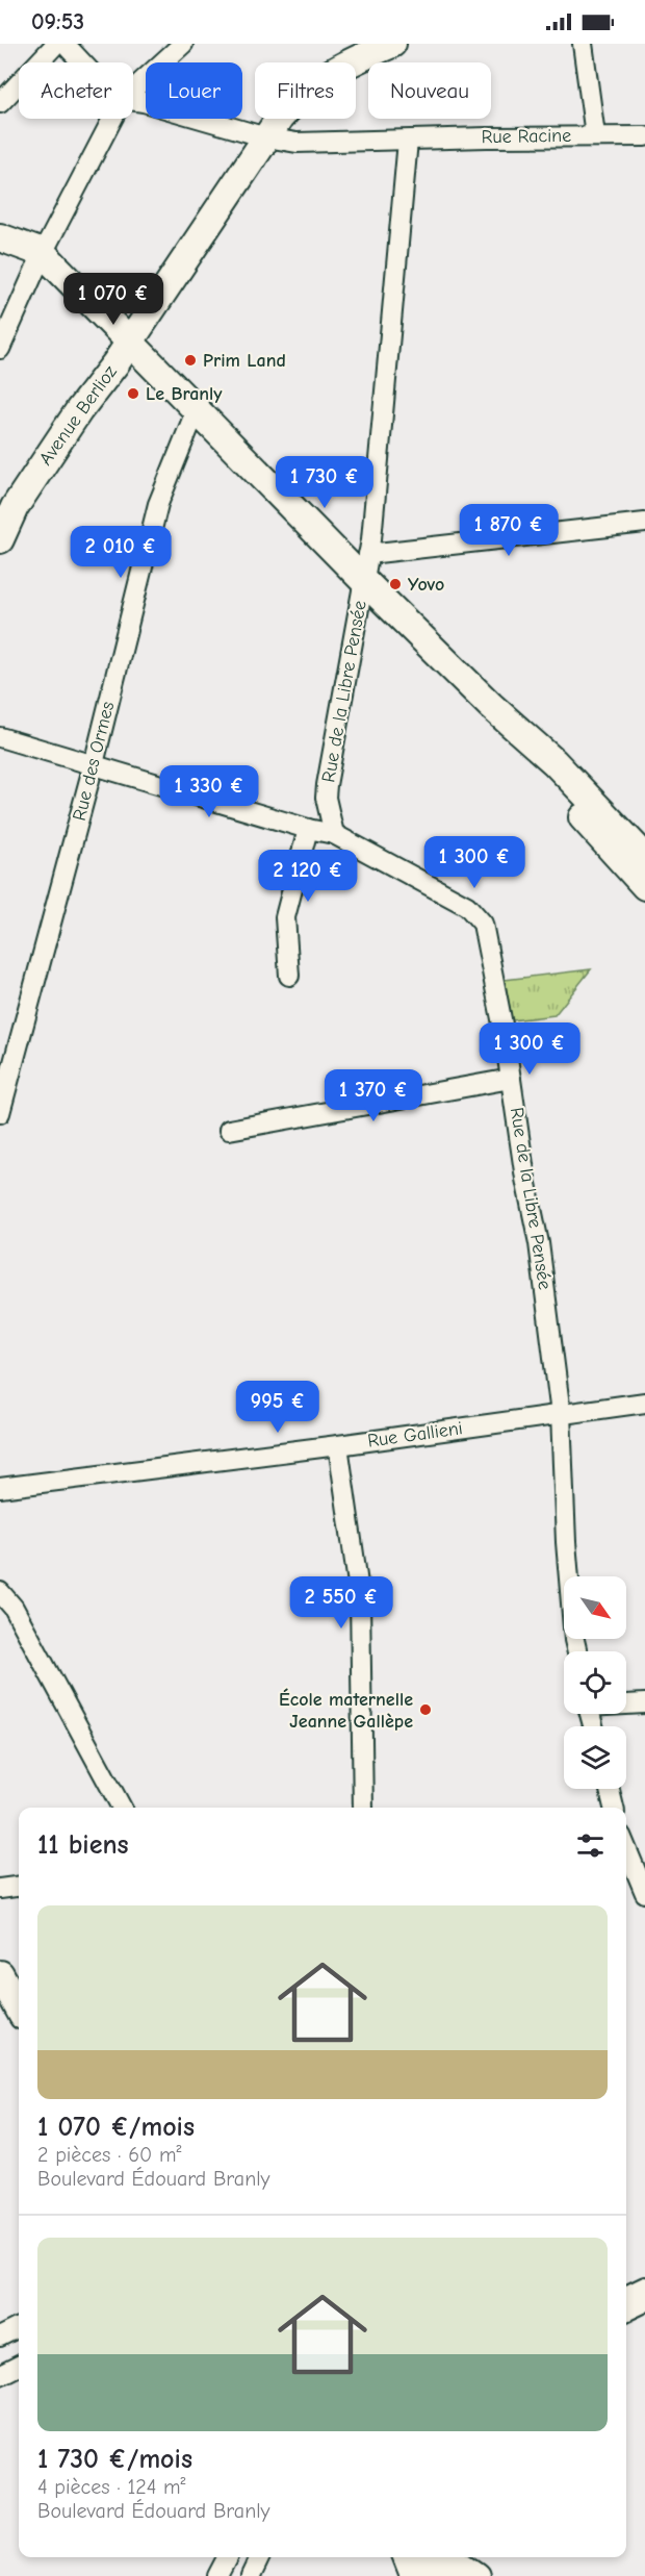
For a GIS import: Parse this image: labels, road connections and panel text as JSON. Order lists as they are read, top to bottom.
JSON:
{
  "streets": {
    "street": [
      "Rue Racine",
      "Avenue Berlioz",
      "Rue de la Libre Pensée",
      "Rue des Ormes",
      "Rue Gallieni"
    ]
  },
  "crossings": [
    ["Rue Racine", "Avenue Berlioz"],
    ["Rue Racine", "Rue de la Libre Pensée"],
    ["Rue de la Libre Pensée", "Rue Gallieni"]
  ],
  "places": [
    "Prim Land",
    "Le Branly",
    "Yovo",
    "École maternelle Jeanne Gallèpe"
  ],
  "north": "bottom right",
  "page": {
    "status": "09:53",
    "chip": [
      "Acheter",
      "Louer",
      "Filtres",
      "Nouveau"
    ],
    "price": [
      "1 070 €",
      "1 730 €",
      "1 870 €",
      "2 010 €",
      "1 330 €",
      "1 300 €",
      "2 120 €",
      "1 300 €",
      "1 370 €",
      "995 €",
      "2 550 €"
    ],
    "heading": "11 biens",
    "list": [
      {
        "name": "1 070 €/mois",
        "note": "2 pièces · 60 m² · Boulevard Édouard Branly"
      },
      {
        "name": "1 730 €/mois",
        "note": "4 pièces · 124 m² · Boulevard Édouard Branly"
      }
    ]
  }
}
